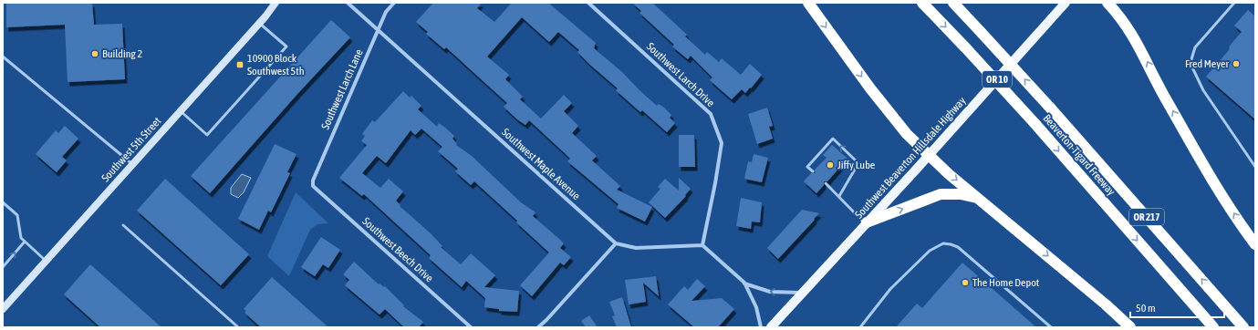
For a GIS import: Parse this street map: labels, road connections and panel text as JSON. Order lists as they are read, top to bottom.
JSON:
{
  "streets": {
    "highway": ["Beaverton-Tigard Freeway", "OR 217"],
    "main road": ["OR 10", "Southwest Beaverton Hillsdale Highway"],
    "street": [
      "Southwest Larch Drive",
      "Southwest Larch Lane",
      "Southwest 5th Street",
      "Southwest Maple Avenue",
      "Southwest Beech Drive"
    ]
  },
  "crossings": [
    ["Southwest Larch Drive", "Southwest Maple Avenue"],
    ["Southwest Larch Lane", "Southwest Maple Avenue"],
    ["Southwest Larch Lane", "Southwest Beech Drive"]
  ],
  "places": {
    "other": [
      "Building 2",
      "Fred Meyer",
      "Jiffy Lube",
      "The Home Depot"
    ],
    "transit": ["10900 Block Southwest 5th"]
  },
  "scale_bar": "50 m"
}
